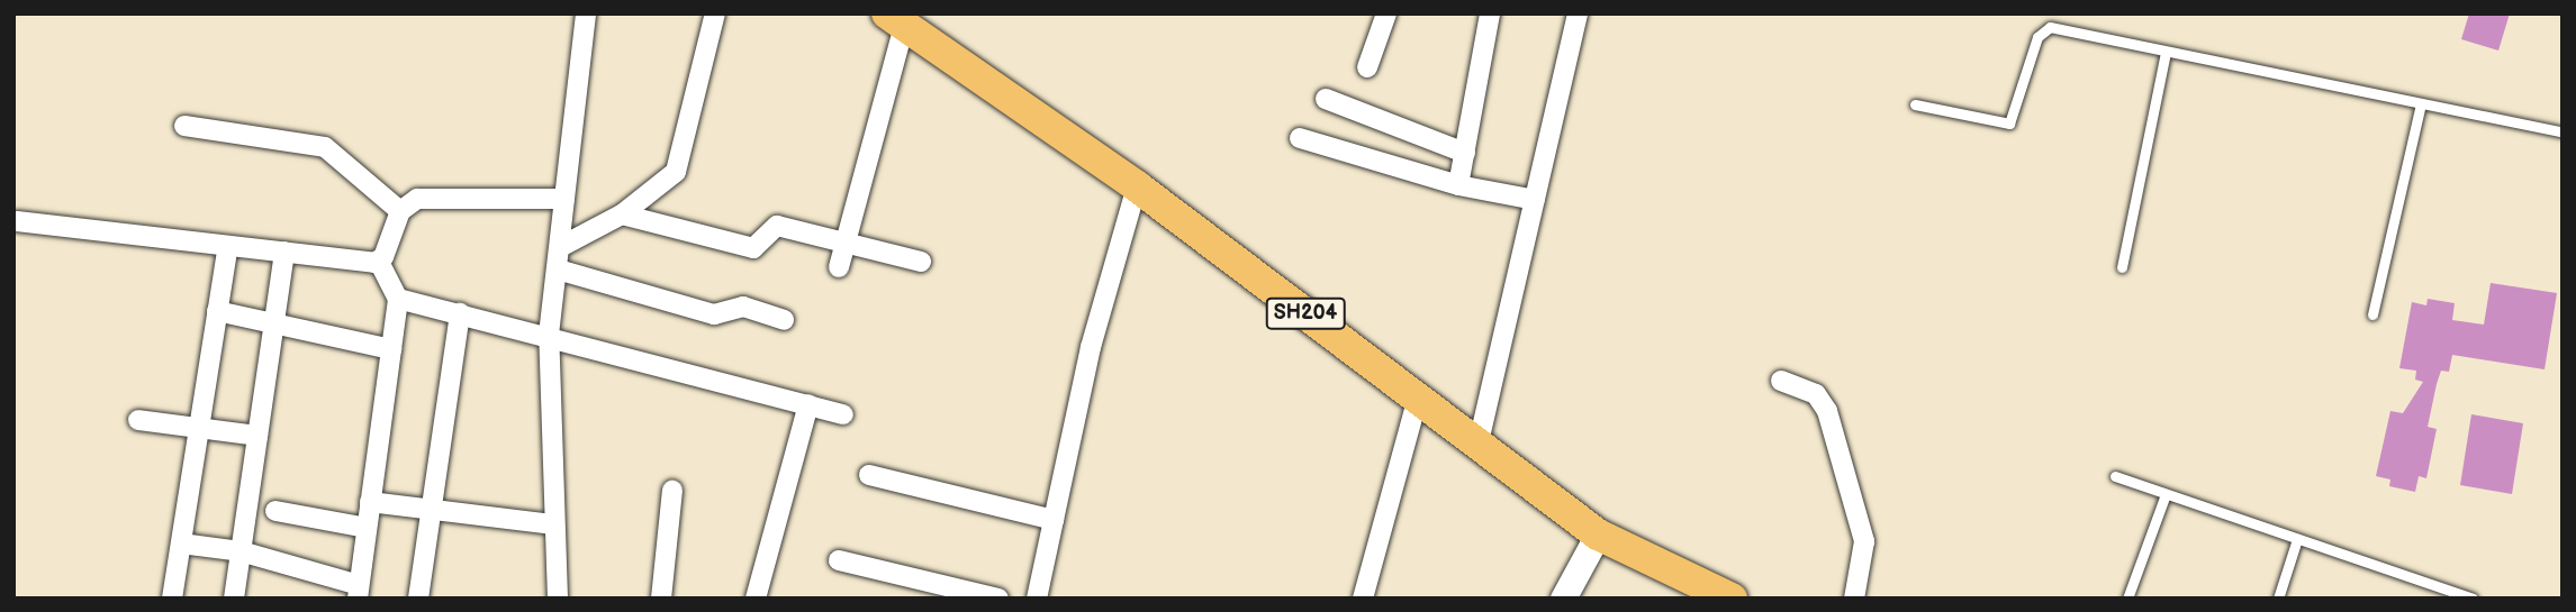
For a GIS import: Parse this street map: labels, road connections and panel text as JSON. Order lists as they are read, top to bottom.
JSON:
{
  "streets": {
    "main road": ["SH204"]
  }
}
